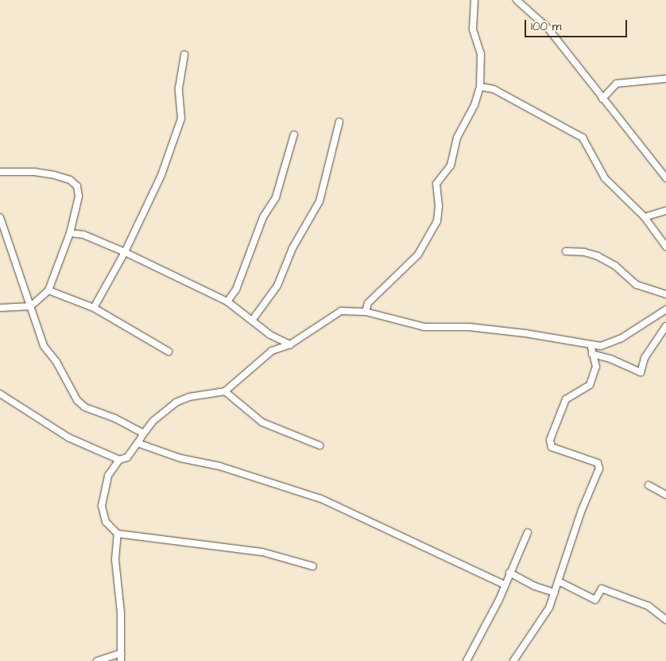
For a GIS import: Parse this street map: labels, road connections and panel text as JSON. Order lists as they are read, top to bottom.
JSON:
{
  "scale_bar": "100 m"
}
